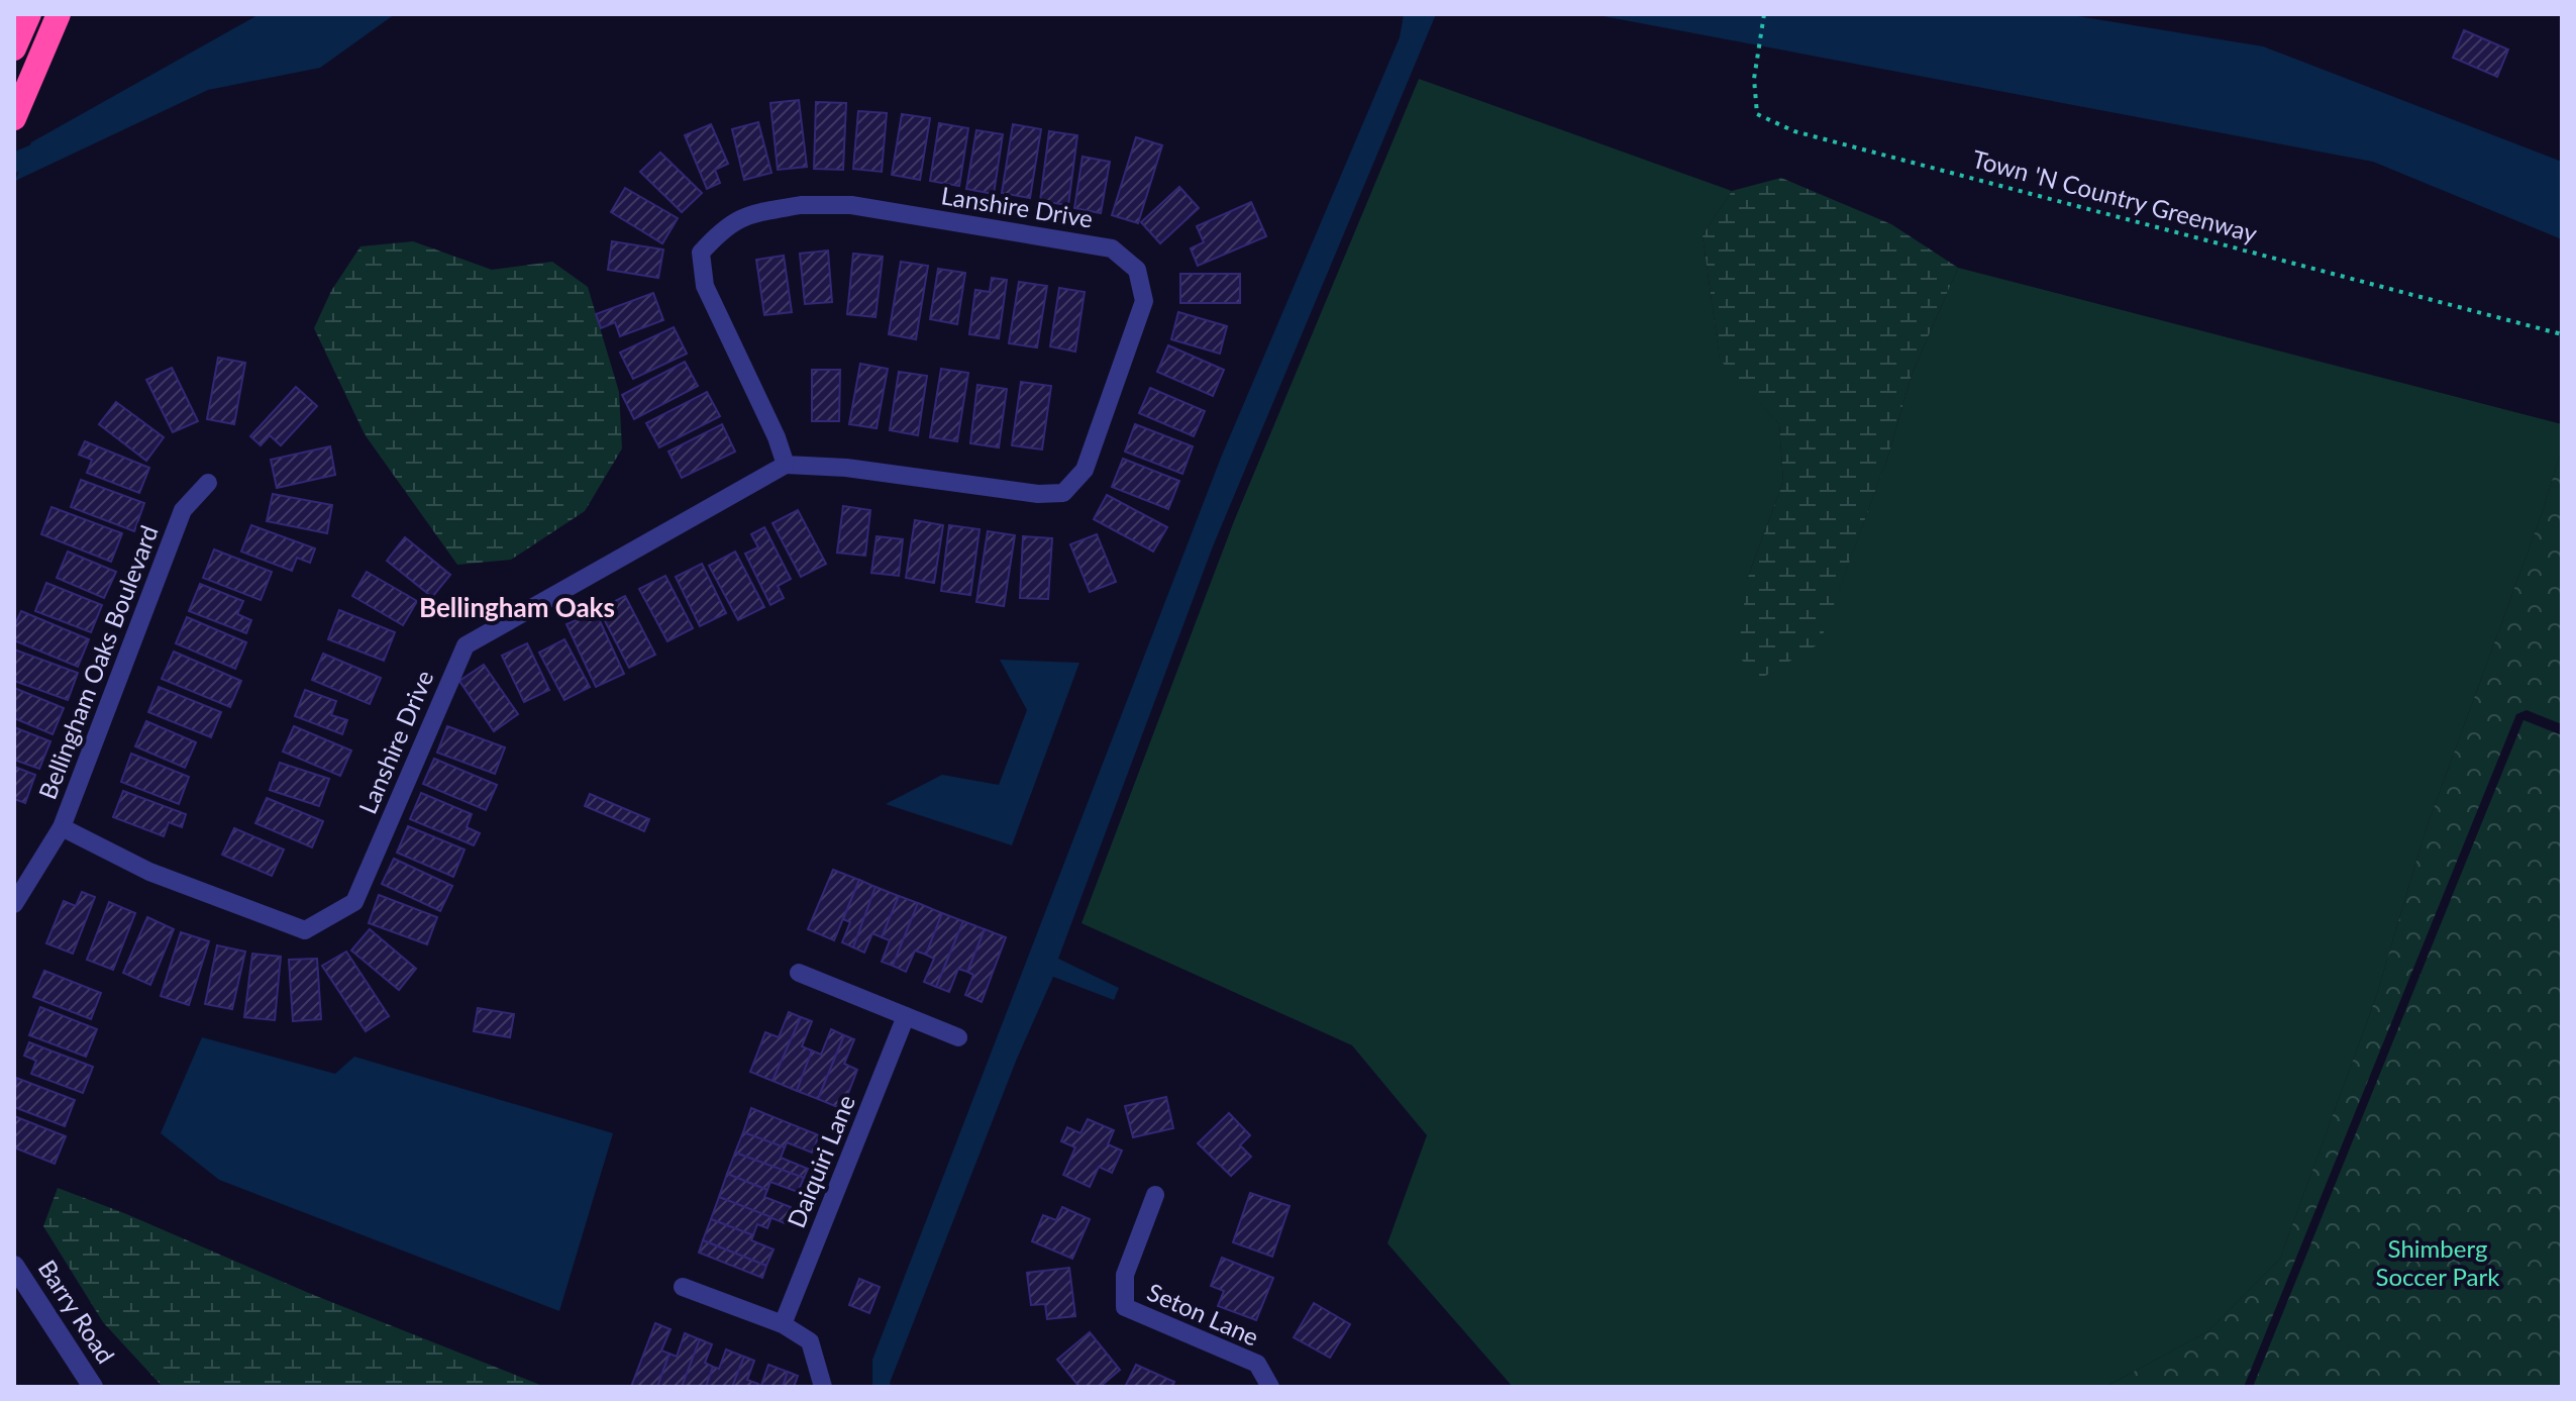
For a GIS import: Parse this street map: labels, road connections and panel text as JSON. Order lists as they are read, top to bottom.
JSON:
{
  "streets": {
    "street": [
      "Lanshire Drive",
      "Bellingham Oaks Boulevard",
      "Daiquiri Lane",
      "Barry Road",
      "Seton Lane"
    ],
    "path": ["Town 'N Country Greenway"]
  },
  "crossings": [
    ["Lanshire Drive", "Bellingham Oaks Boulevard"]
  ],
  "districts": ["Bellingham Oaks"],
  "parks": ["Shimberg Soccer Park"]
}
